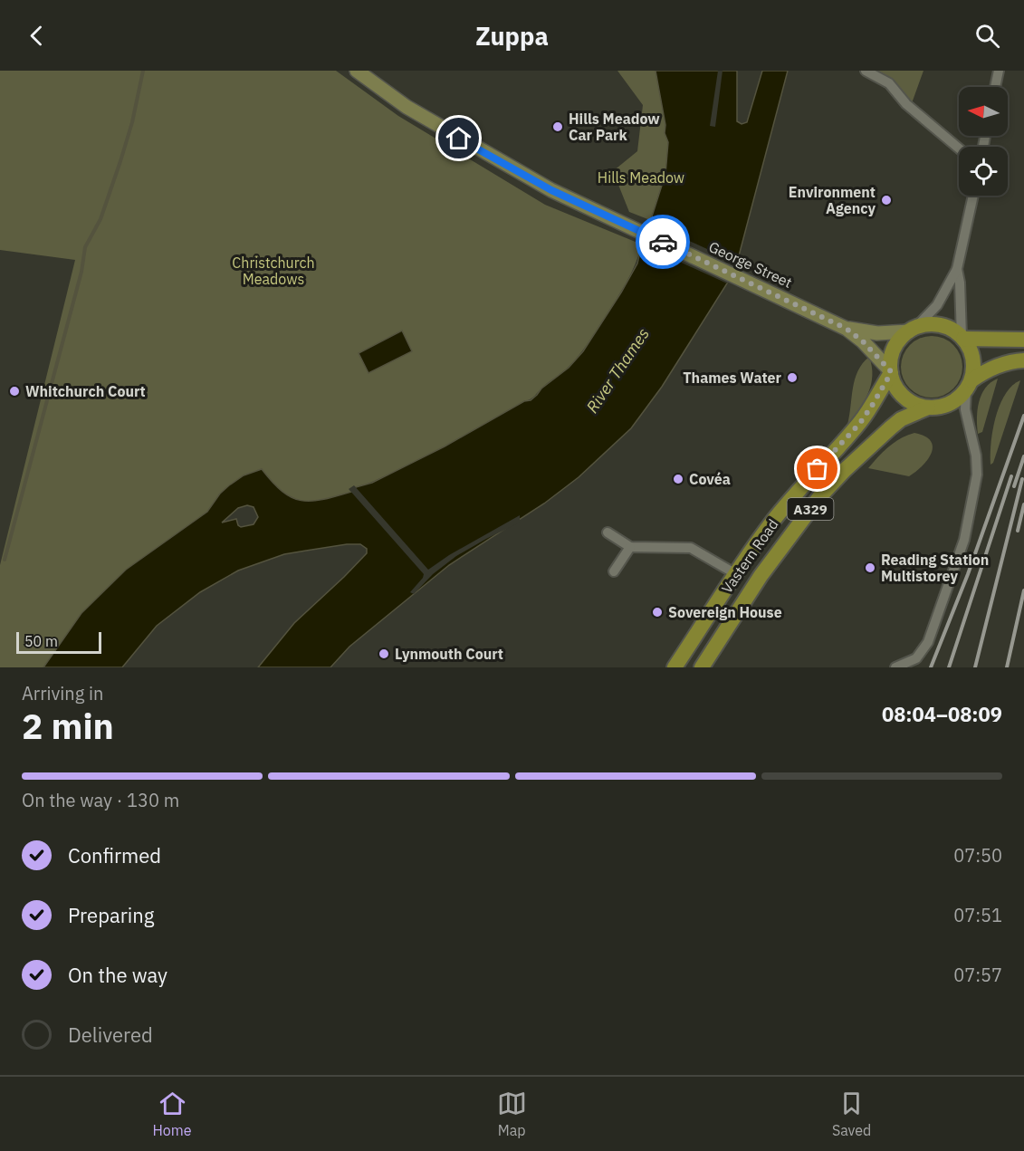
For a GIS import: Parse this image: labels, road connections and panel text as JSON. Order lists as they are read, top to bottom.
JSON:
{
  "streets": {
    "main road": ["George Street", "A329", "Vastern Road"]
  },
  "crossings": [
    ["George Street", "Vastern Road"]
  ],
  "water": ["River Thames"],
  "parks": ["Hills Meadow", "Christchurch Meadows"],
  "places": [
    "Hills Meadow Car Park",
    "Environment Agency",
    "Thames Water",
    "Whitchurch Court",
    "Covéa",
    "Reading Station Multistorey",
    "Sovereign House",
    "Lynmouth Court"
  ],
  "scale_bar": "50 m",
  "north": "left",
  "page": {
    "header": "Zuppa",
    "scale": "50 m",
    "heading": ["2 min", "Arriving in", "08:04–08:09"],
    "bar": "On the way · 130 m",
    "list": [
      ["Confirmed", "07:50"],
      ["Preparing", "07:51"],
      ["On the way", "07:57"],
      "Delivered"
    ],
    "tabs": ["Home", "Map", "Saved"]
  }
}
